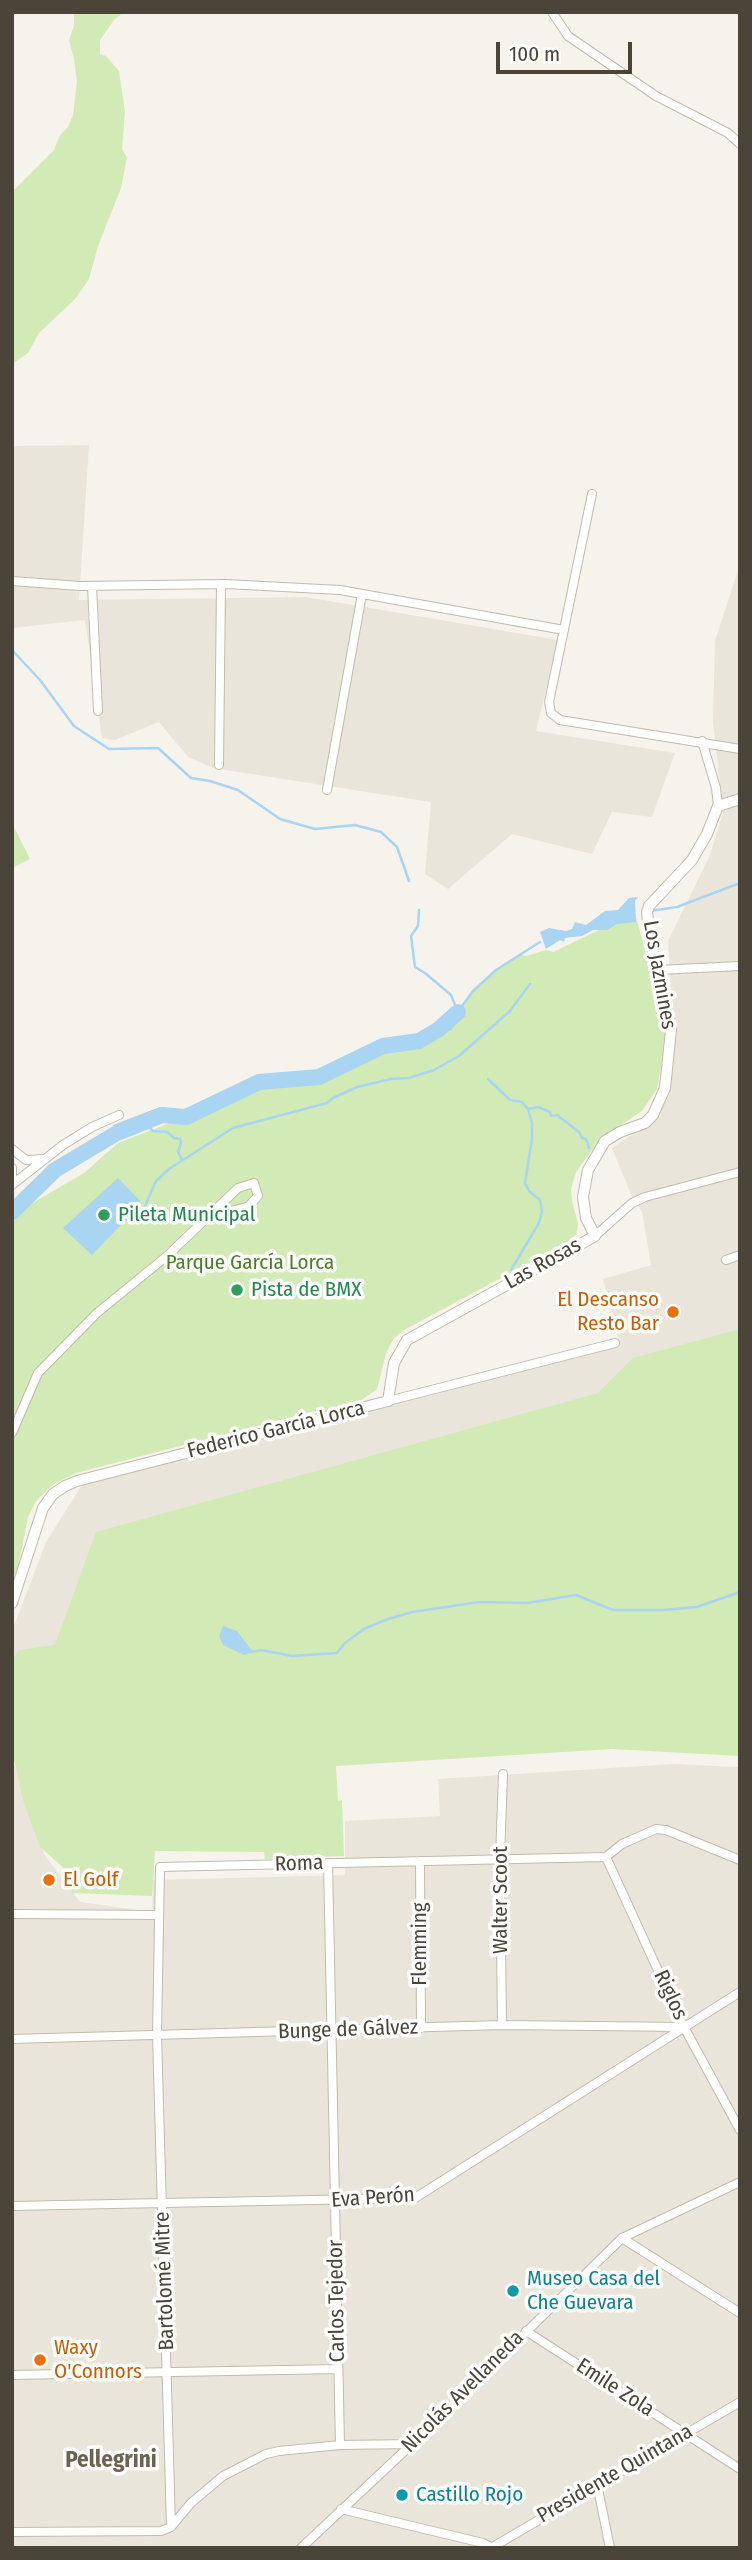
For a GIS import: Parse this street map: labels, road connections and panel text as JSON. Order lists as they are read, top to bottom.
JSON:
{
  "streets": {
    "street": [
      "Los Jazmines",
      "Las Rosas",
      "Federico García Lorca",
      "Roma",
      "Walter Scoot",
      "Flemming",
      "Riglos",
      "Bunge de Gálvez",
      "Eva Perón",
      "Bartolomé Mitre",
      "Carlos Tejedor",
      "Emile Zola",
      "Nicolás Avellaneda",
      "Presidente Quintana"
    ]
  },
  "crossings": [
    ["Los Jazmines", "Las Rosas"],
    ["Las Rosas", "Federico García Lorca"],
    ["Roma", "Walter Scoot"],
    ["Roma", "Flemming"],
    ["Roma", "Riglos"],
    ["Roma", "Bunge de Gálvez"],
    ["Roma", "Bartolomé Mitre"],
    ["Roma", "Carlos Tejedor"],
    ["Walter Scoot", "Bunge de Gálvez"],
    ["Flemming", "Bunge de Gálvez"],
    ["Riglos", "Bunge de Gálvez"],
    ["Riglos", "Eva Perón"],
    ["Bunge de Gálvez", "Eva Perón"],
    ["Bunge de Gálvez", "Bartolomé Mitre"],
    ["Bunge de Gálvez", "Carlos Tejedor"],
    ["Eva Perón", "Bartolomé Mitre"],
    ["Eva Perón", "Carlos Tejedor"],
    ["Emile Zola", "Nicolás Avellaneda"],
    ["Emile Zola", "Presidente Quintana"]
  ],
  "districts": ["Pellegrini"],
  "parks": ["Parque García Lorca"],
  "places": [
    "Pileta Municipal",
    "Pista de BMX",
    "El Descanso Resto Bar",
    "El Golf",
    "Museo Casa del Che Guevara",
    "Waxy O'Connors",
    "Castillo Rojo"
  ],
  "scale_bar": "100 m"
}
